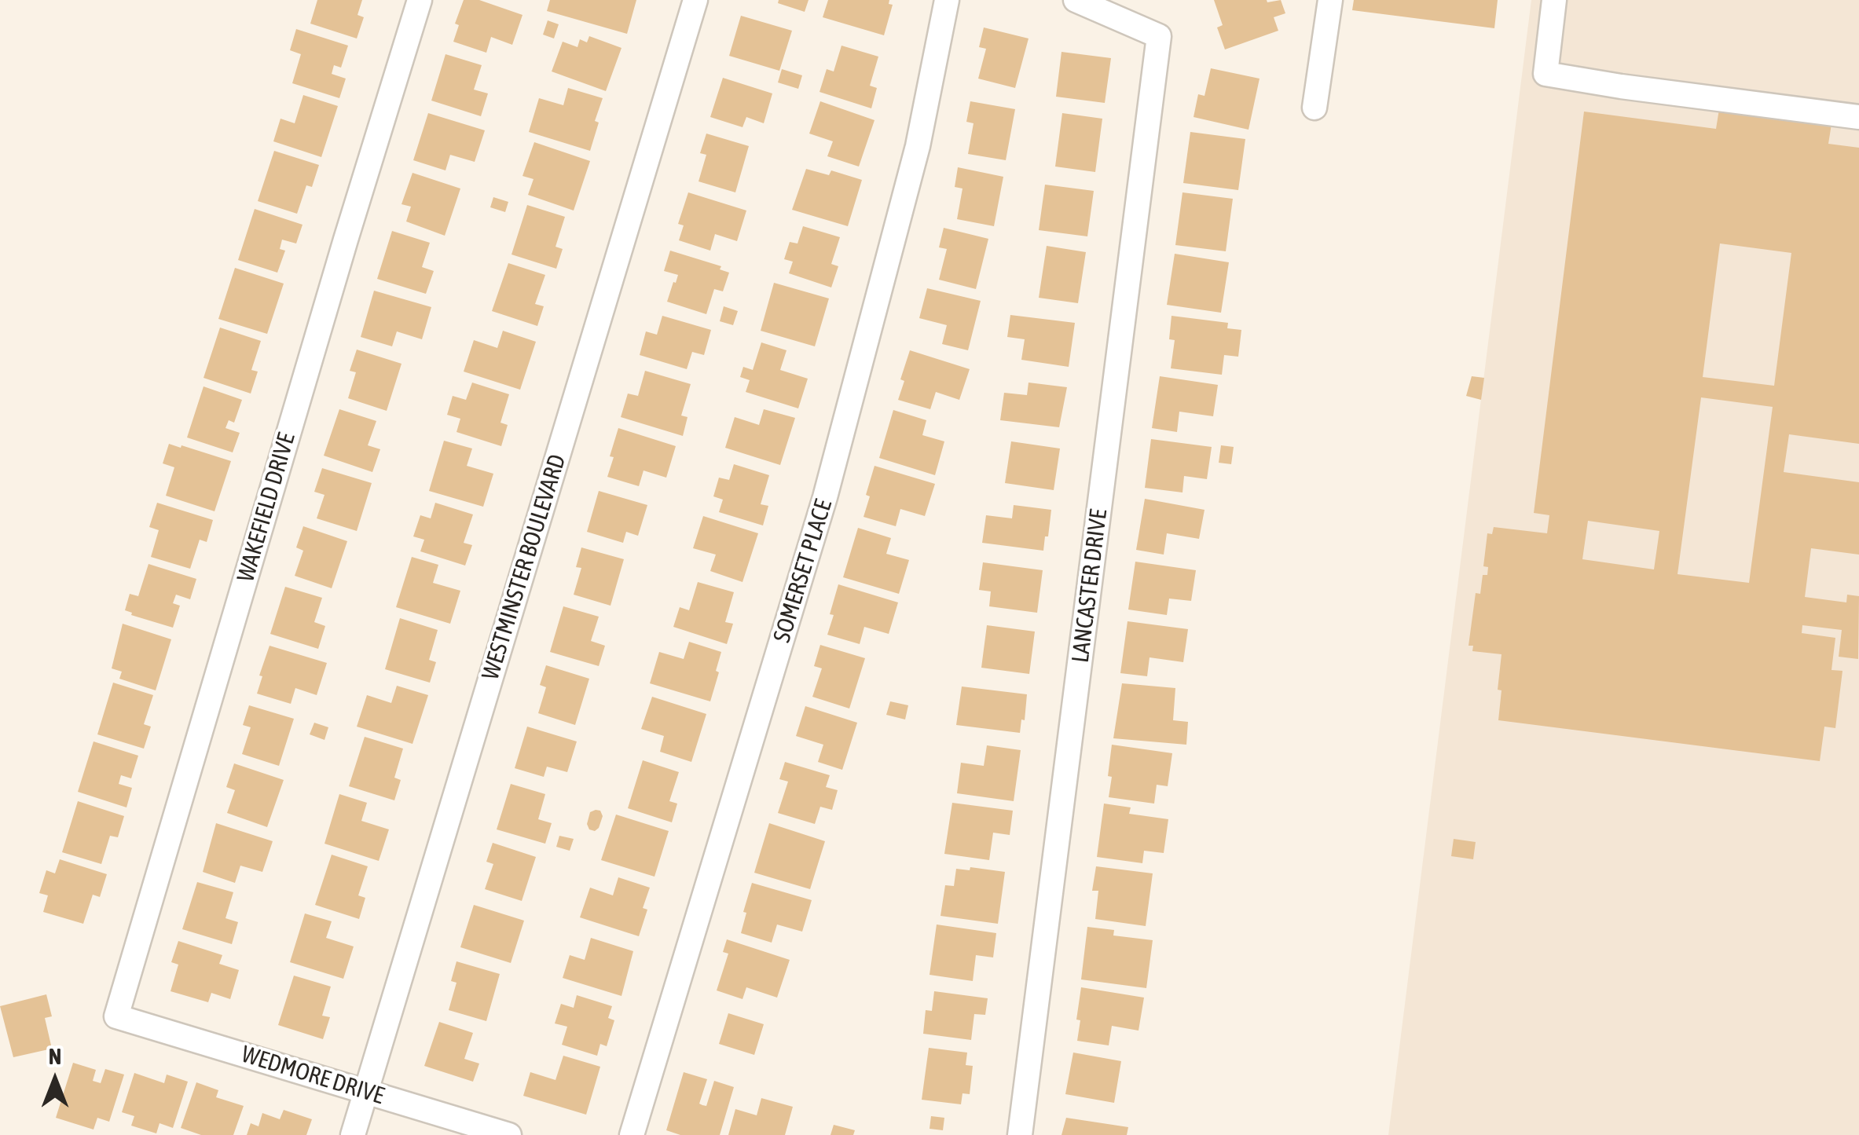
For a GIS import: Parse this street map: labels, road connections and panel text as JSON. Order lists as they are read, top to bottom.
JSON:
{
  "streets": {
    "street": [
      "WAKEFIELD DRIVE",
      "WESTMINSTER BOULEVARD",
      "SOMERSET PLACE",
      "LANCASTER DRIVE",
      "WEDMORE DRIVE"
    ]
  },
  "crossings": [
    ["WAKEFIELD DRIVE", "WEDMORE DRIVE"],
    ["WESTMINSTER BOULEVARD", "WEDMORE DRIVE"]
  ],
  "north": "top"
}
